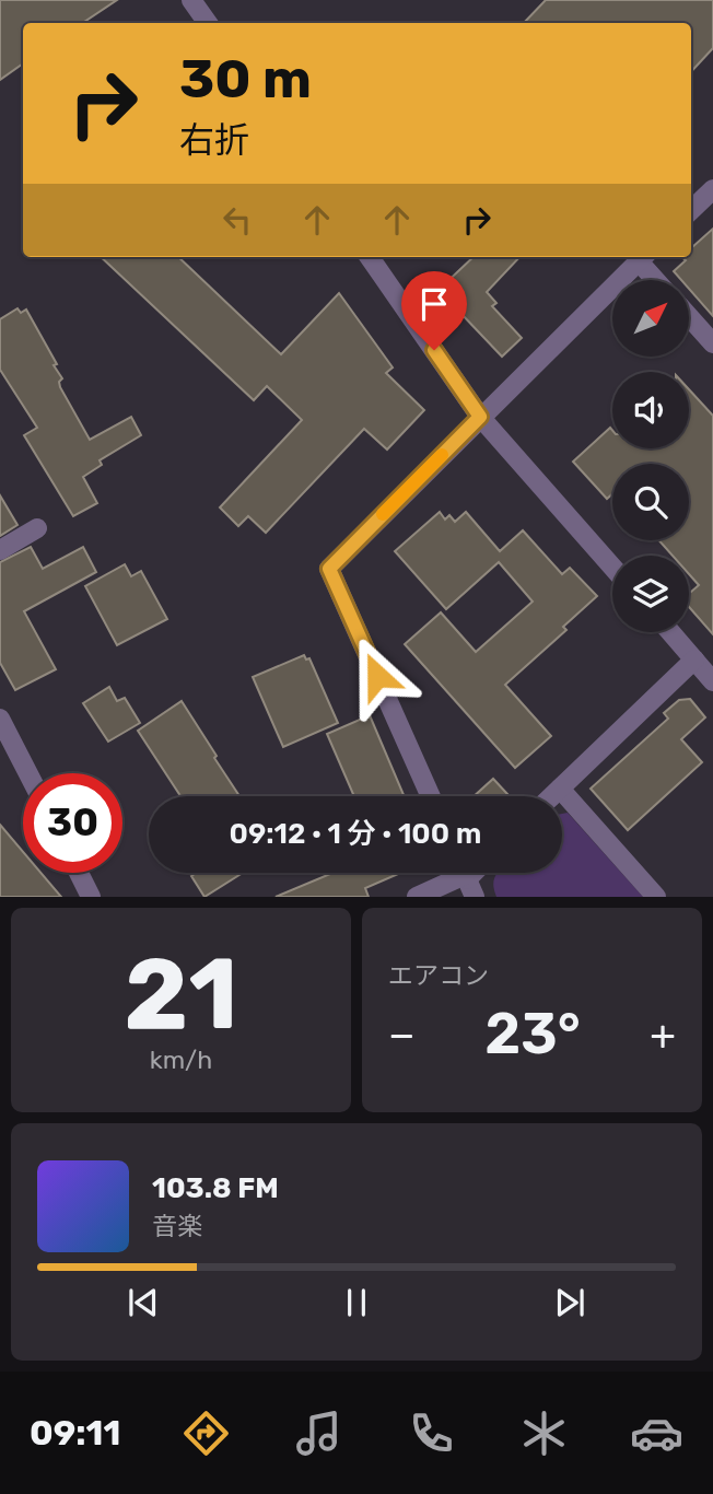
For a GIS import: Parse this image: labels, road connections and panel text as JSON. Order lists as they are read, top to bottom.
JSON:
{
  "north": "top right",
  "page": {
    "turn": ["30 m", "右折"],
    "limit": "30",
    "trip": "09:12 · 1 分 · 100 m",
    "tile": [
      ["21", "km/h"],
      "エアコン"
    ],
    "heat": ["−", "23°", "+"],
    "song": ["103.8 FM", "音楽"],
    "tabs": "09:11"
  }
}
